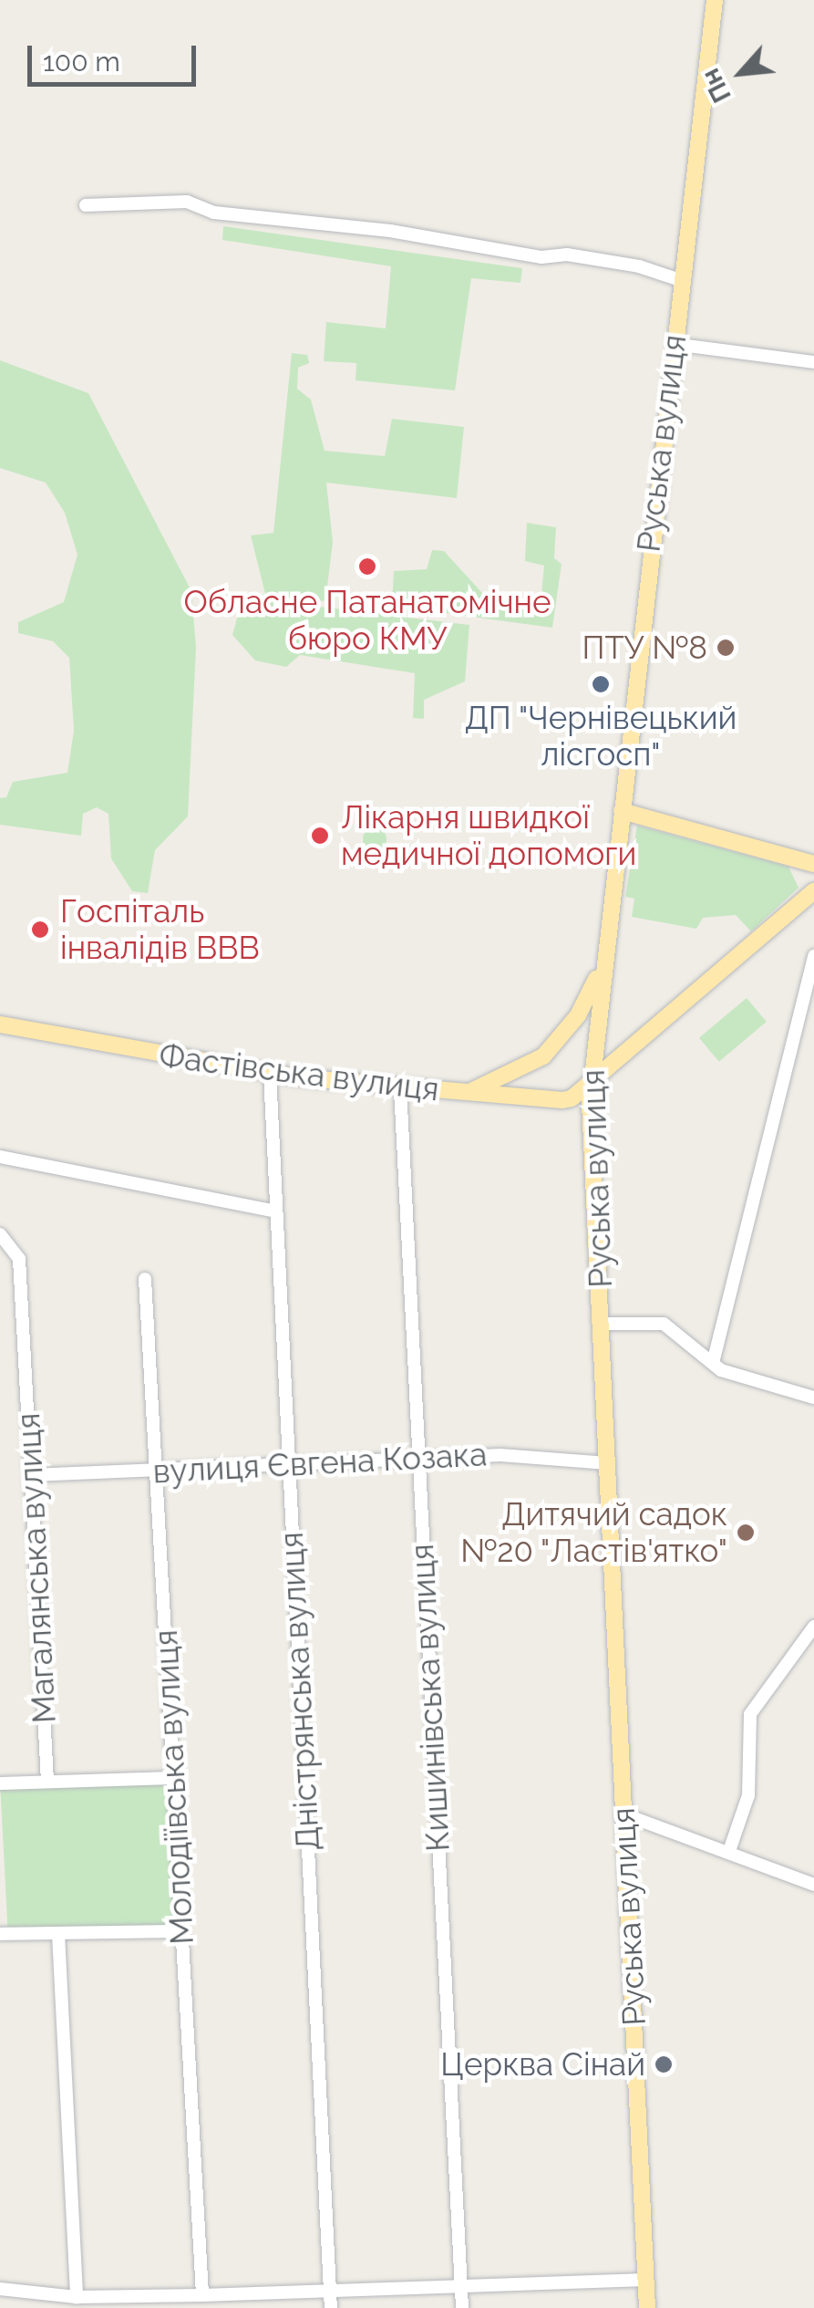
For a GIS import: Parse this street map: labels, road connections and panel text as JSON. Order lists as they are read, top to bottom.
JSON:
{
  "streets": {
    "main road": ["Руська вулиця", "Фастівська вулиця"],
    "street": [
      "вулиця Євгена Козака",
      "Магалянська вулиця",
      "Дністрянська вулиця",
      "Кишинівська вулиця",
      "Молодіївська вулиця"
    ]
  },
  "crossings": [
    ["Руська вулиця", "Фастівська вулиця"],
    ["Руська вулиця", "вулиця Євгена Козака"],
    ["Фастівська вулиця", "Дністрянська вулиця"],
    ["Фастівська вулиця", "Кишинівська вулиця"],
    ["вулиця Євгена Козака", "Магалянська вулиця"],
    ["вулиця Євгена Козака", "Дністрянська вулиця"],
    ["вулиця Євгена Козака", "Кишинівська вулиця"],
    ["вулиця Євгена Козака", "Молодіївська вулиця"]
  ],
  "places": [
    "Обласне Патанатомічне бюро КМУ",
    "ПТУ №8",
    "ДП \"Чернівецький лісгосп\"",
    "Лікарня швидкої медичної допомоги",
    "Госпіталь інвалідів ВВВ",
    "Дитячий садок №20 \"Ластів'ятко\"",
    "Церква Сінай"
  ],
  "scale_bar": "100 m",
  "north": "bottom left"
}
